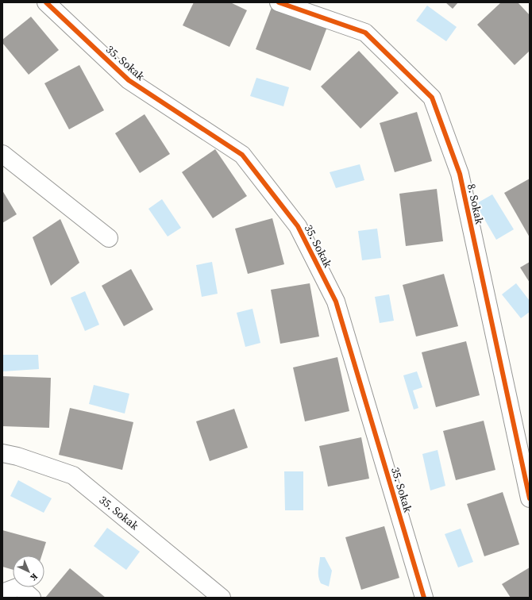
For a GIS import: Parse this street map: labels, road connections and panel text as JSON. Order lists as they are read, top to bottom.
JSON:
{
  "streets": {
    "street": ["35. Sokak", "8. Sokak"]
  },
  "north": "bottom right"
}
